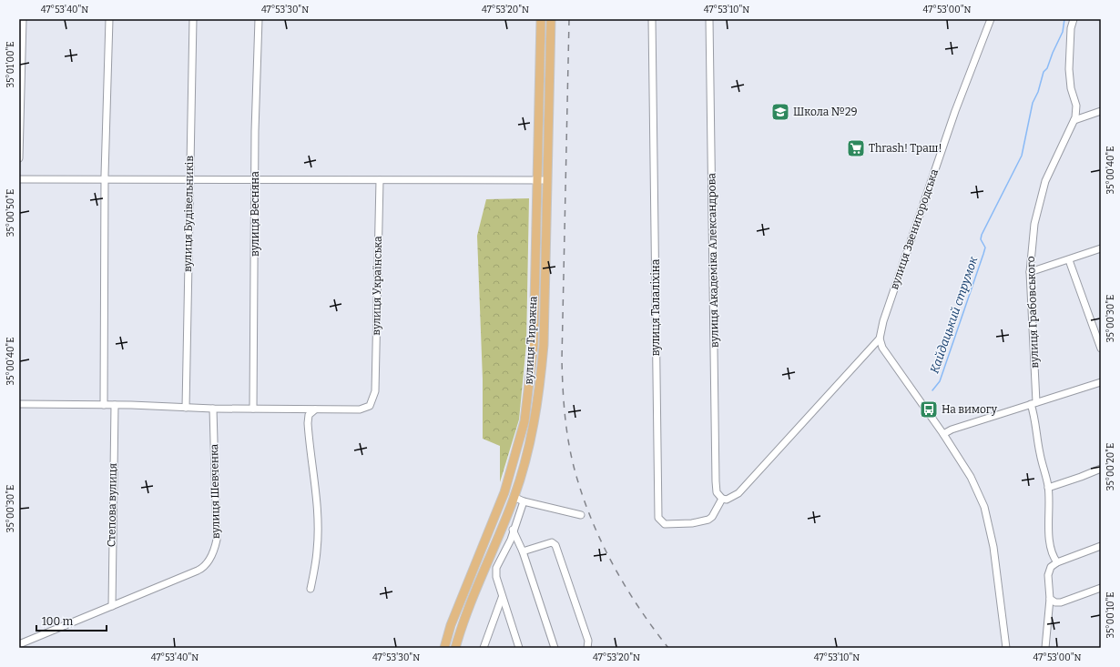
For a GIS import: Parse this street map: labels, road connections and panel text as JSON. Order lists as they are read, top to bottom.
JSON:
{
  "streets": {
    "main road": ["вулиця Тиражна"],
    "street": [
      "вулиця Будівельників",
      "вулиця Весняна",
      "вулиця Звенигородська",
      "вулиця Академіка Александрова",
      "вулиця Українська",
      "вулиця Талаліхіна",
      "вулиця Грабовського",
      "вулиця Шевченка",
      "Степова вулиця"
    ]
  },
  "crossings": [
    ["вулиця Академіка Александрова", "вулиця Талаліхіна"],
    ["вулиця Шевченка", "Степова вулиця"]
  ],
  "water": ["Кайдацький струмок"],
  "places": {
    "school or university": ["Школа №29"],
    "supermarket": ["Thrash! Траш!"],
    "bus stop": ["На вимогу"]
  },
  "scale_bar": "100 m",
  "coordinates": [
    "47°53'40\"N",
    "47°53'30\"N",
    "47°53'20\"N",
    "47°53'10\"N",
    "47°53'00\"N",
    "35°01'00\"E",
    "35°00'40\"E",
    "35°00'50\"E",
    "35°00'30\"E",
    "35°00'20\"E",
    "35°00'10\"E"
  ]
}
